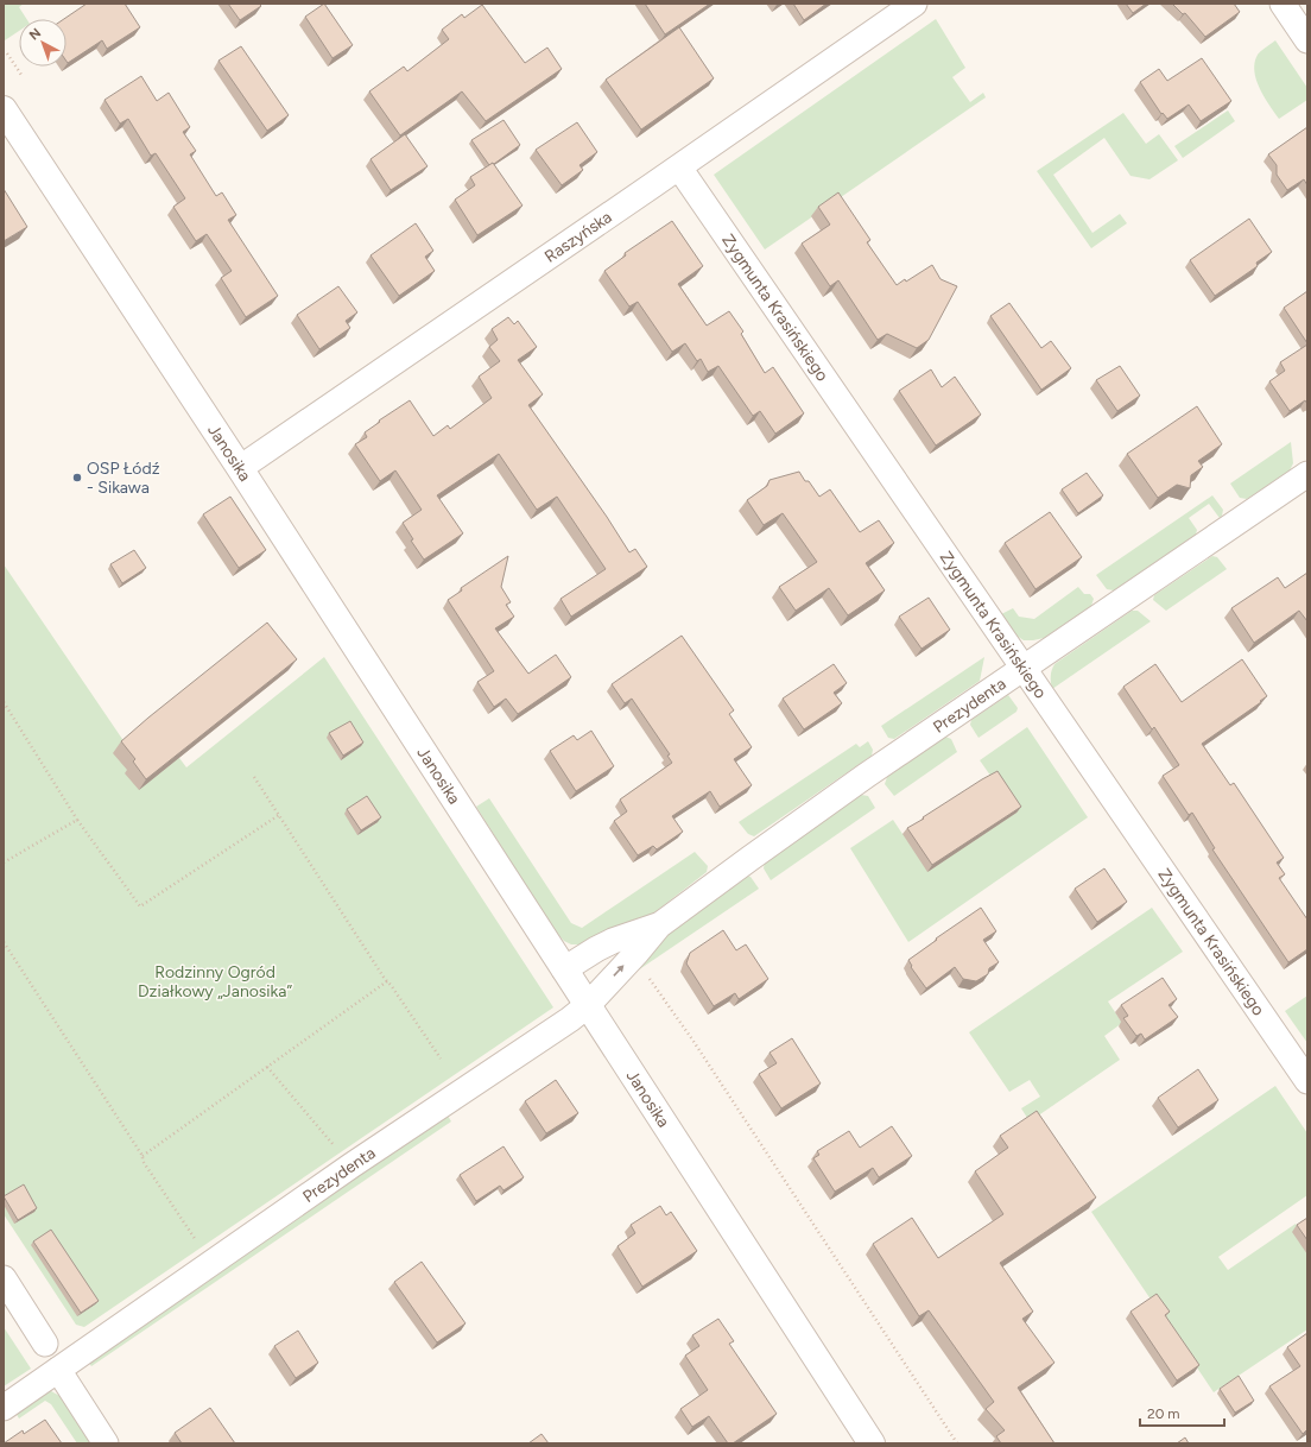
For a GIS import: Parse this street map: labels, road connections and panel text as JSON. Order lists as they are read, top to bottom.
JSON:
{
  "streets": {
    "street": [
      "Raszyńska",
      "Zygmunta Krasińskiego",
      "Janosika",
      "Prezydenta"
    ]
  },
  "crossings": [
    ["Raszyńska", "Zygmunta Krasińskiego"],
    ["Raszyńska", "Janosika"],
    ["Zygmunta Krasińskiego", "Prezydenta"],
    ["Janosika", "Prezydenta"]
  ],
  "parks": ["Rodzinny Ogród Działkowy „Janosika”"],
  "places": ["OSP Łódź - Sikawa"],
  "scale_bar": "20 m",
  "north": "top left"
}
